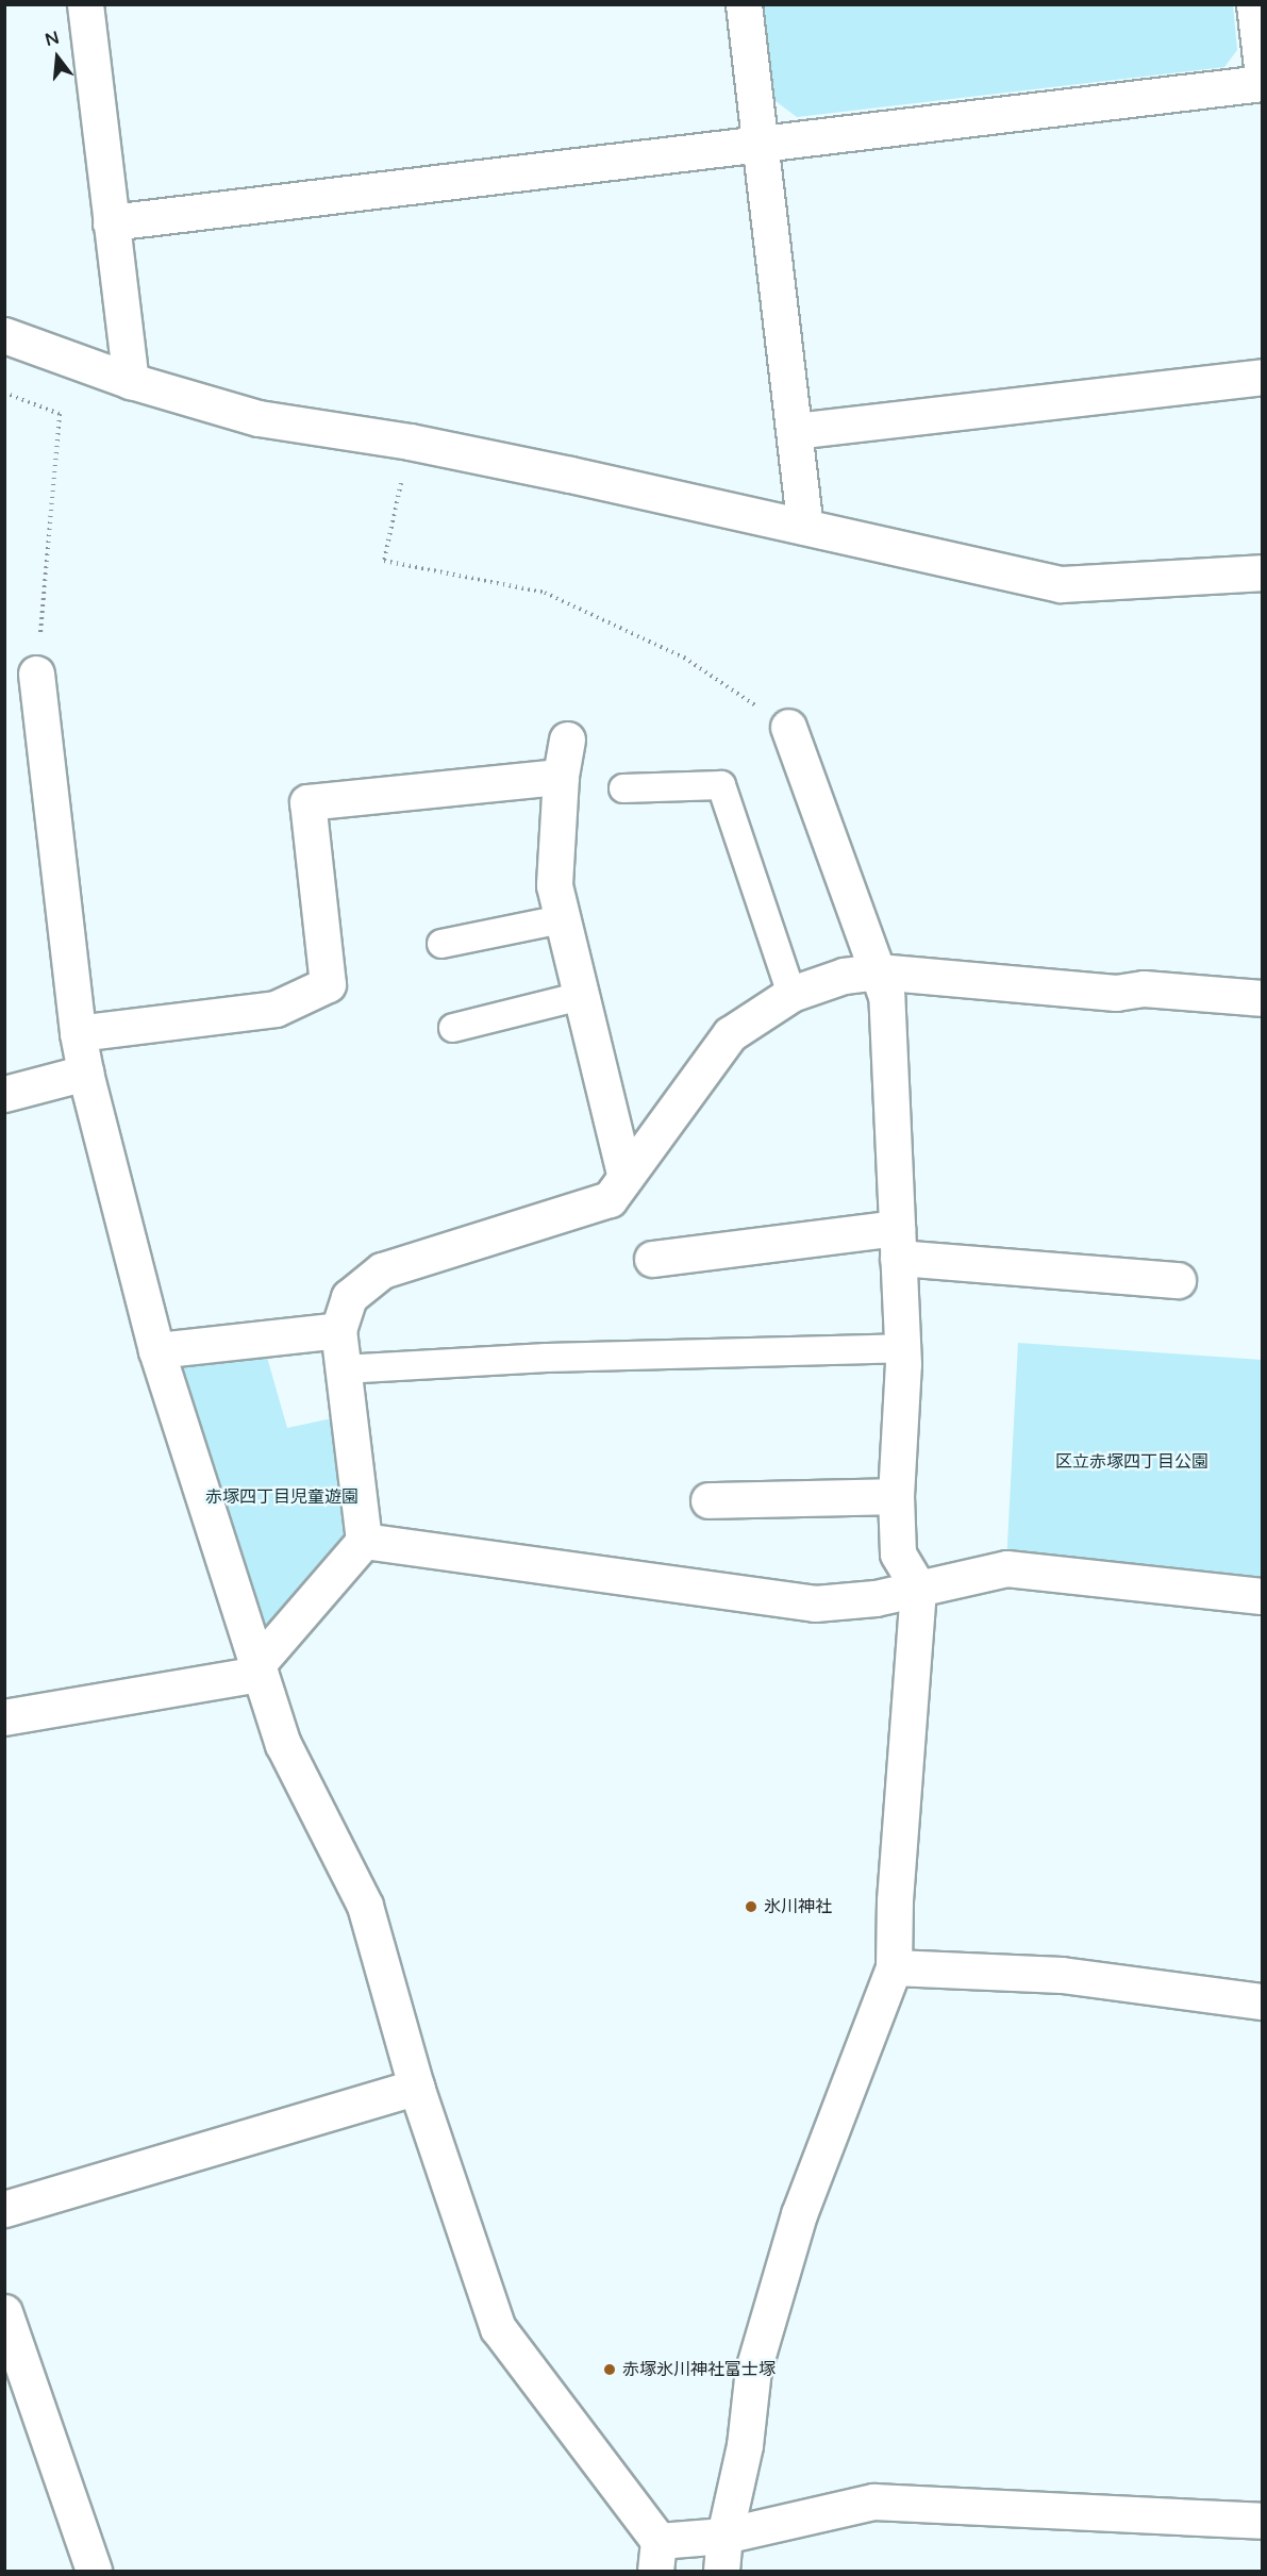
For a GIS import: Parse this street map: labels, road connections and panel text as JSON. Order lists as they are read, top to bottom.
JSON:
{
  "parks": ["区立赤塚四丁目公園", "赤塚四丁目児童遊園"],
  "places": ["氷川神社", "赤塚氷川神社富士塚"],
  "north": "top"
}
